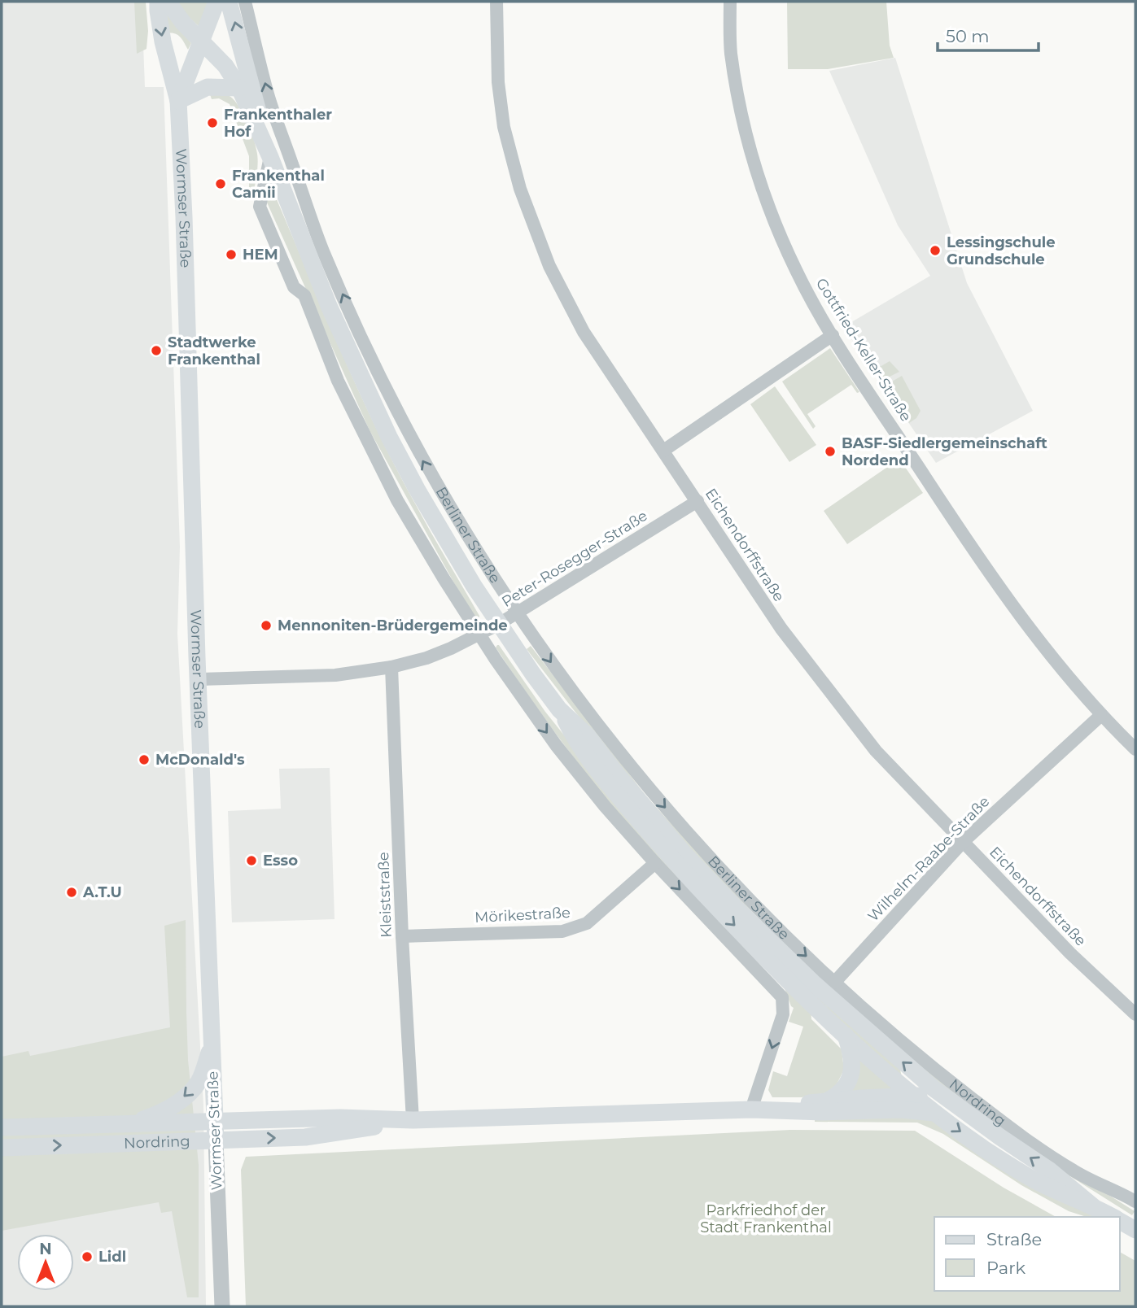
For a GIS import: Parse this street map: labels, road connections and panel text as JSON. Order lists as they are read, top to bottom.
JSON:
{
  "streets": {
    "main road": ["Wormser Straße", "Berliner Straße", "Nordring"],
    "street": [
      "Gottfried-Keller-Straße",
      "Eichendorffstraße",
      "Peter-Rosegger-Straße",
      "Wilhelm-Raabe-Straße",
      "Kleiststraße",
      "Mörikestraße"
    ]
  },
  "crossings": [
    ["Wormser Straße", "Peter-Rosegger-Straße"],
    ["Wormser Straße", "Nordring"],
    ["Gottfried-Keller-Straße", "Wilhelm-Raabe-Straße"],
    ["Berliner Straße", "Peter-Rosegger-Straße"],
    ["Berliner Straße", "Wilhelm-Raabe-Straße"],
    ["Berliner Straße", "Mörikestraße"],
    ["Berliner Straße", "Nordring"],
    ["Eichendorffstraße", "Peter-Rosegger-Straße"],
    ["Eichendorffstraße", "Wilhelm-Raabe-Straße"],
    ["Peter-Rosegger-Straße", "Kleiststraße"],
    ["Wilhelm-Raabe-Straße", "Nordring"],
    ["Kleiststraße", "Mörikestraße"],
    ["Kleiststraße", "Nordring"]
  ],
  "parks": ["Parkfriedhof der Stadt Frankenthal"],
  "places": [
    "Frankenthaler Hof",
    "Frankenthal Camii",
    "Lessingschule Grundschule",
    "HEM",
    "Stadtwerke Frankenthal",
    "BASF-Siedlergemeinschaft Nordend",
    "Mennoniten-Brüdergemeinde",
    "McDonald's",
    "Esso",
    "A.T.U",
    "Lidl"
  ],
  "legend": ["Straße", "Park"],
  "scale_bar": "50 m",
  "north": "top"
}
